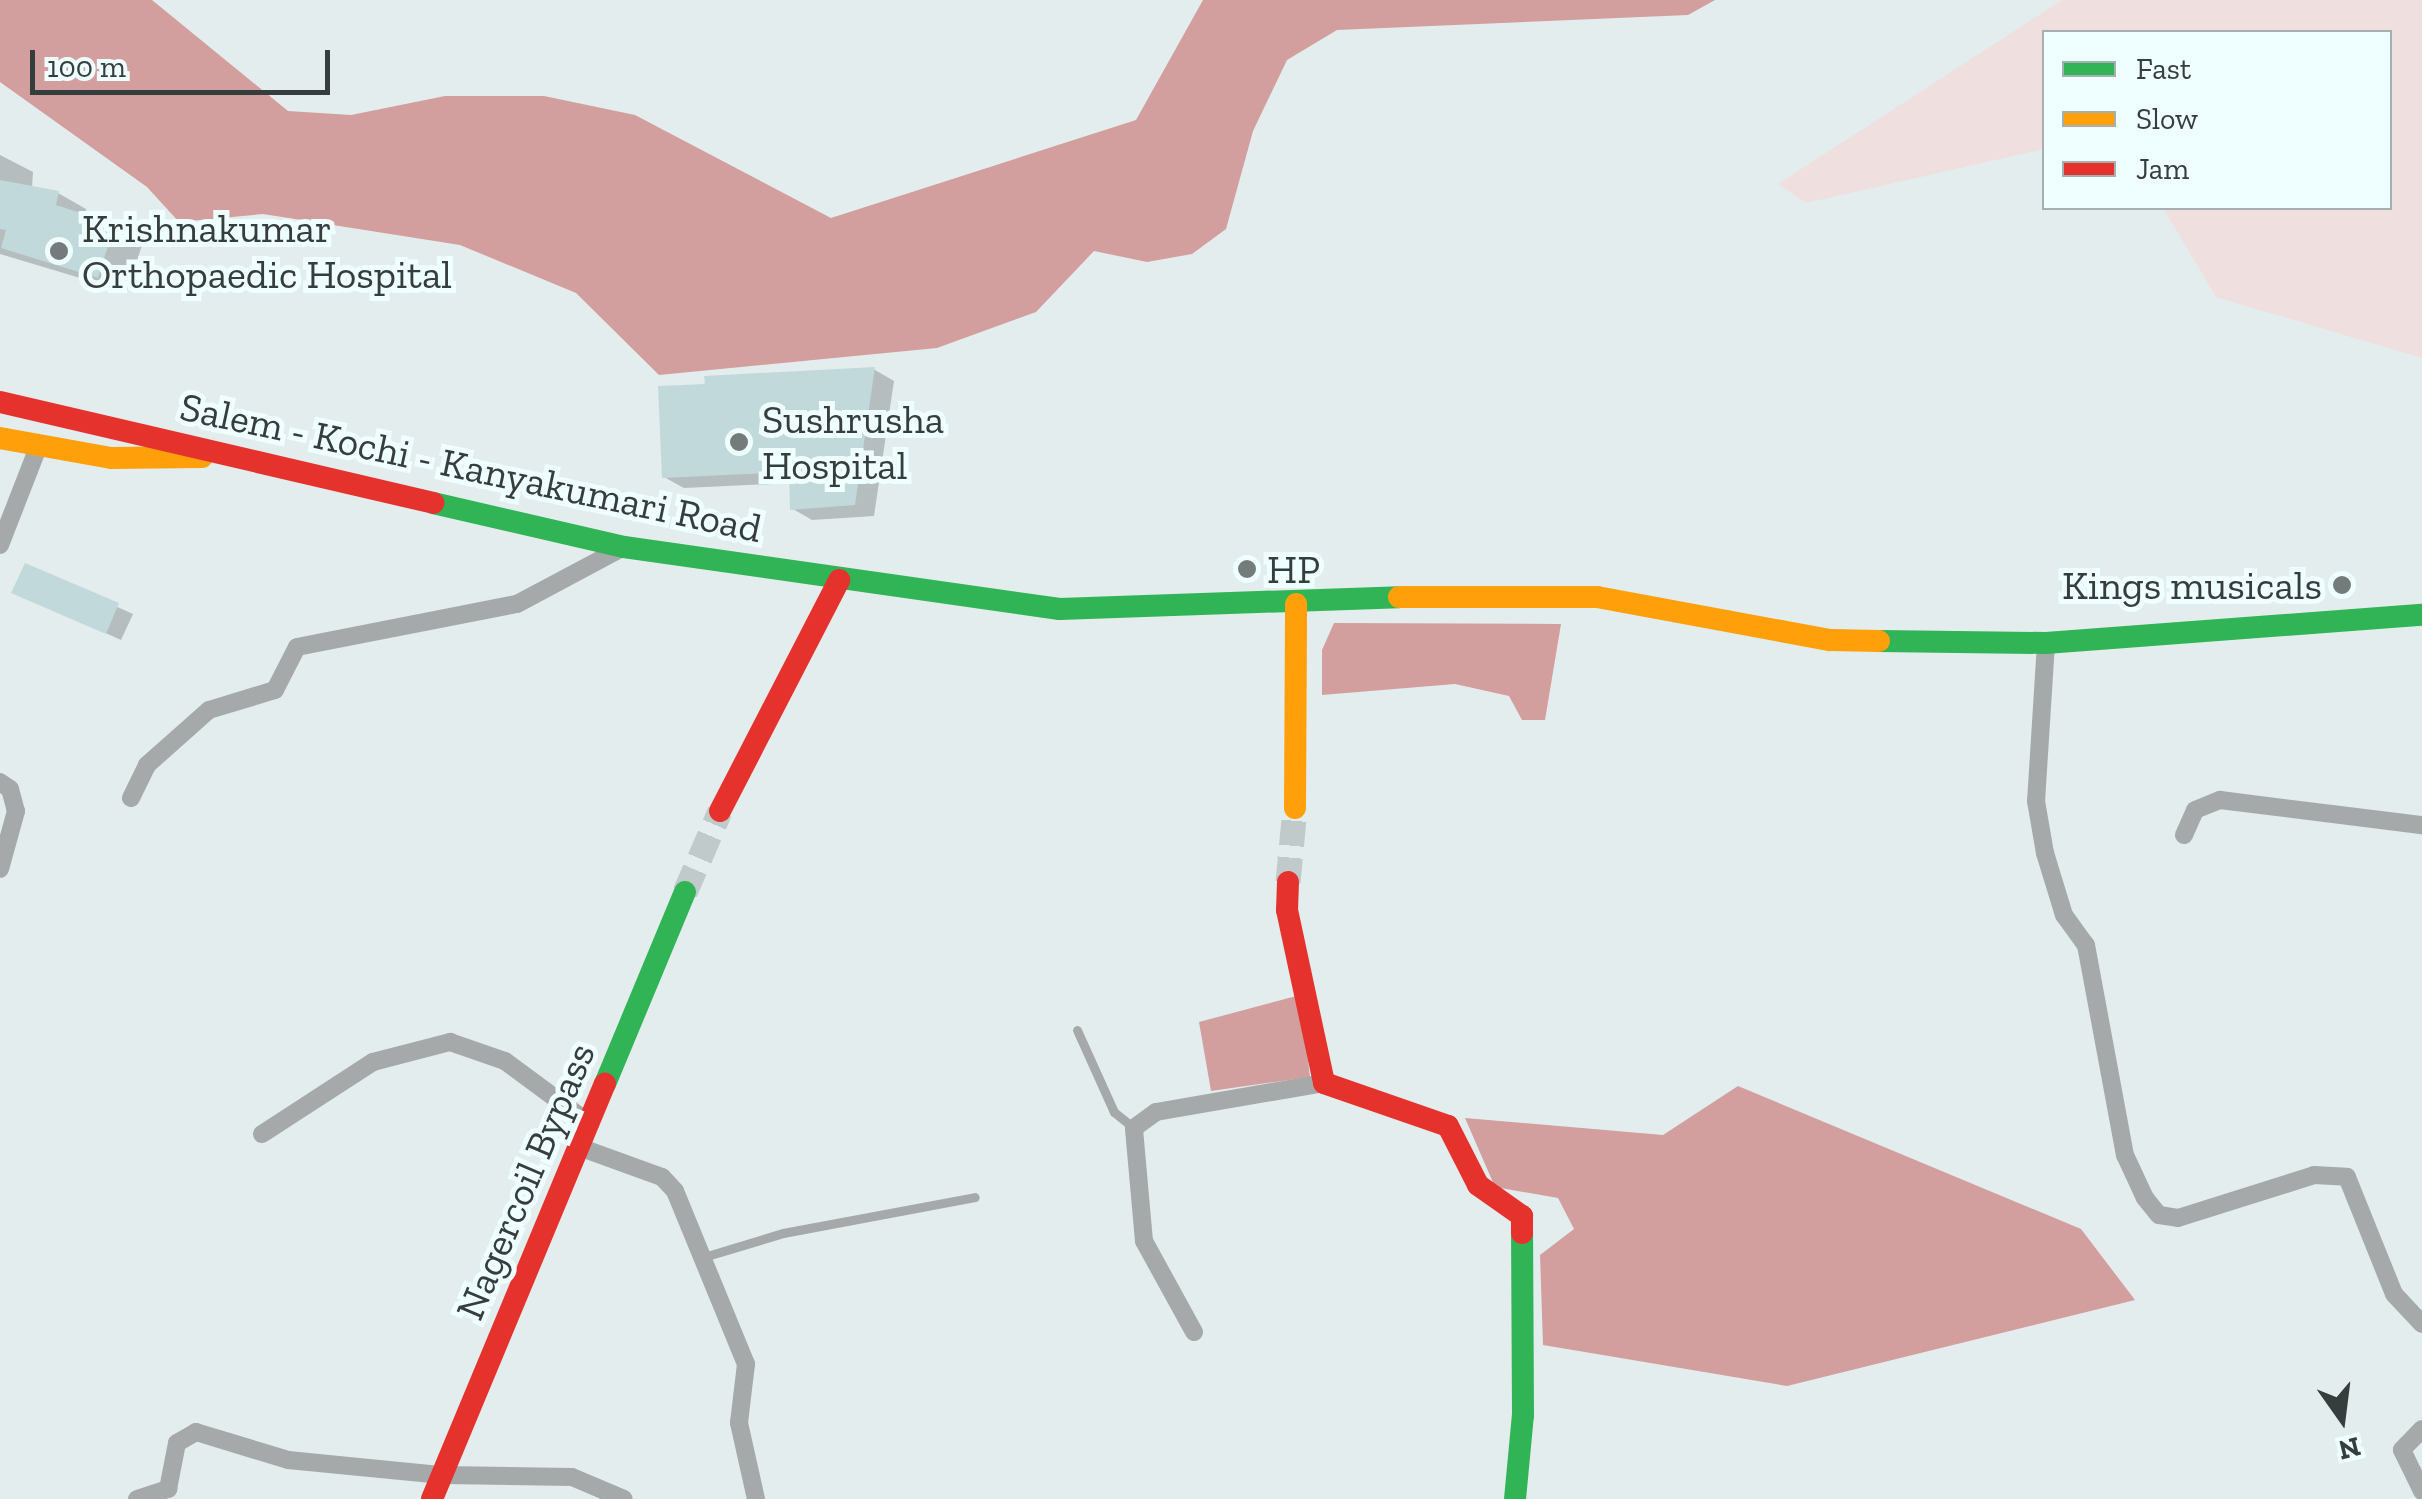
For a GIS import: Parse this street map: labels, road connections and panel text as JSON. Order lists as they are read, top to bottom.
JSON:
{
  "streets": {
    "main road": ["Salem - Kochi - Kanyakumari Road", "Nagercoil Bypass"]
  },
  "places": [
    "Krishnakumar Orthopaedic Hospital",
    "Sushrusha Hospital",
    "HP",
    "Kings musicals"
  ],
  "legend": ["Fast", "Slow", "Jam"],
  "scale_bar": "100 m",
  "north": "bottom"
}
